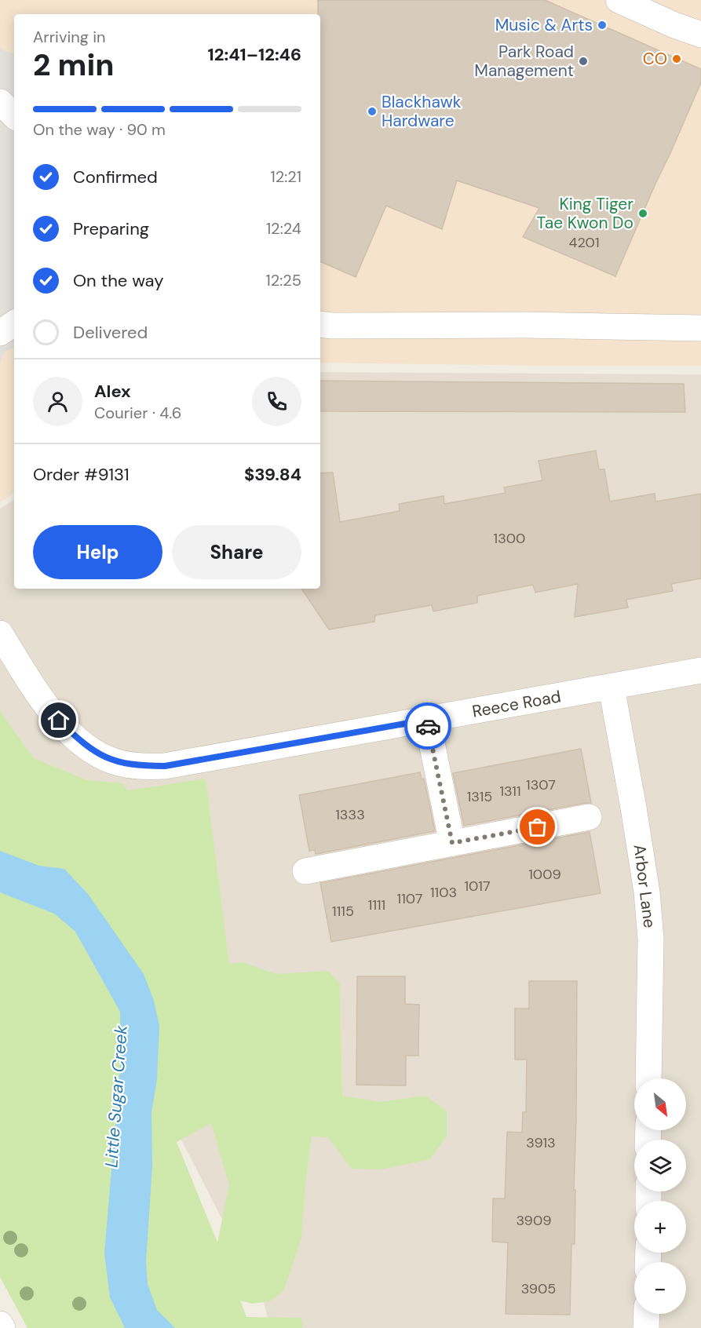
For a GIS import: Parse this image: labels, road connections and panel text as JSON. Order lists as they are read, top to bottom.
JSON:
{
  "streets": {
    "street": ["Reece Road", "Arbor Lane"]
  },
  "crossings": [
    ["Reece Road", "Arbor Lane"]
  ],
  "water": ["Little Sugar Creek"],
  "places": [
    "Music & Arts",
    "CO",
    "Park Road Management",
    "Blackhawk Hardware",
    "King Tiger Tae Kwon Do"
  ],
  "house_numbers": [
    "4201",
    "1300",
    "1307",
    "1311",
    "1315",
    "1333",
    "1009",
    "1017",
    "1103",
    "1107",
    "1111",
    "1115",
    "3913",
    "3909",
    "3905"
  ],
  "north": "bottom right",
  "page": {
    "heading": ["2 min", "Arriving in", "12:41–12:46"],
    "panel": [
      "Alex",
      "Courier · 4.6",
      "Order #9131",
      "$39.84"
    ],
    "bar": "On the way · 90 m",
    "list": [
      ["Confirmed", "12:21"],
      ["Preparing", "12:24"],
      ["On the way", "12:25"],
      "Delivered"
    ],
    "buttons": ["Help", "Share"],
    "map_buttons": ["+", "−"]
  }
}
